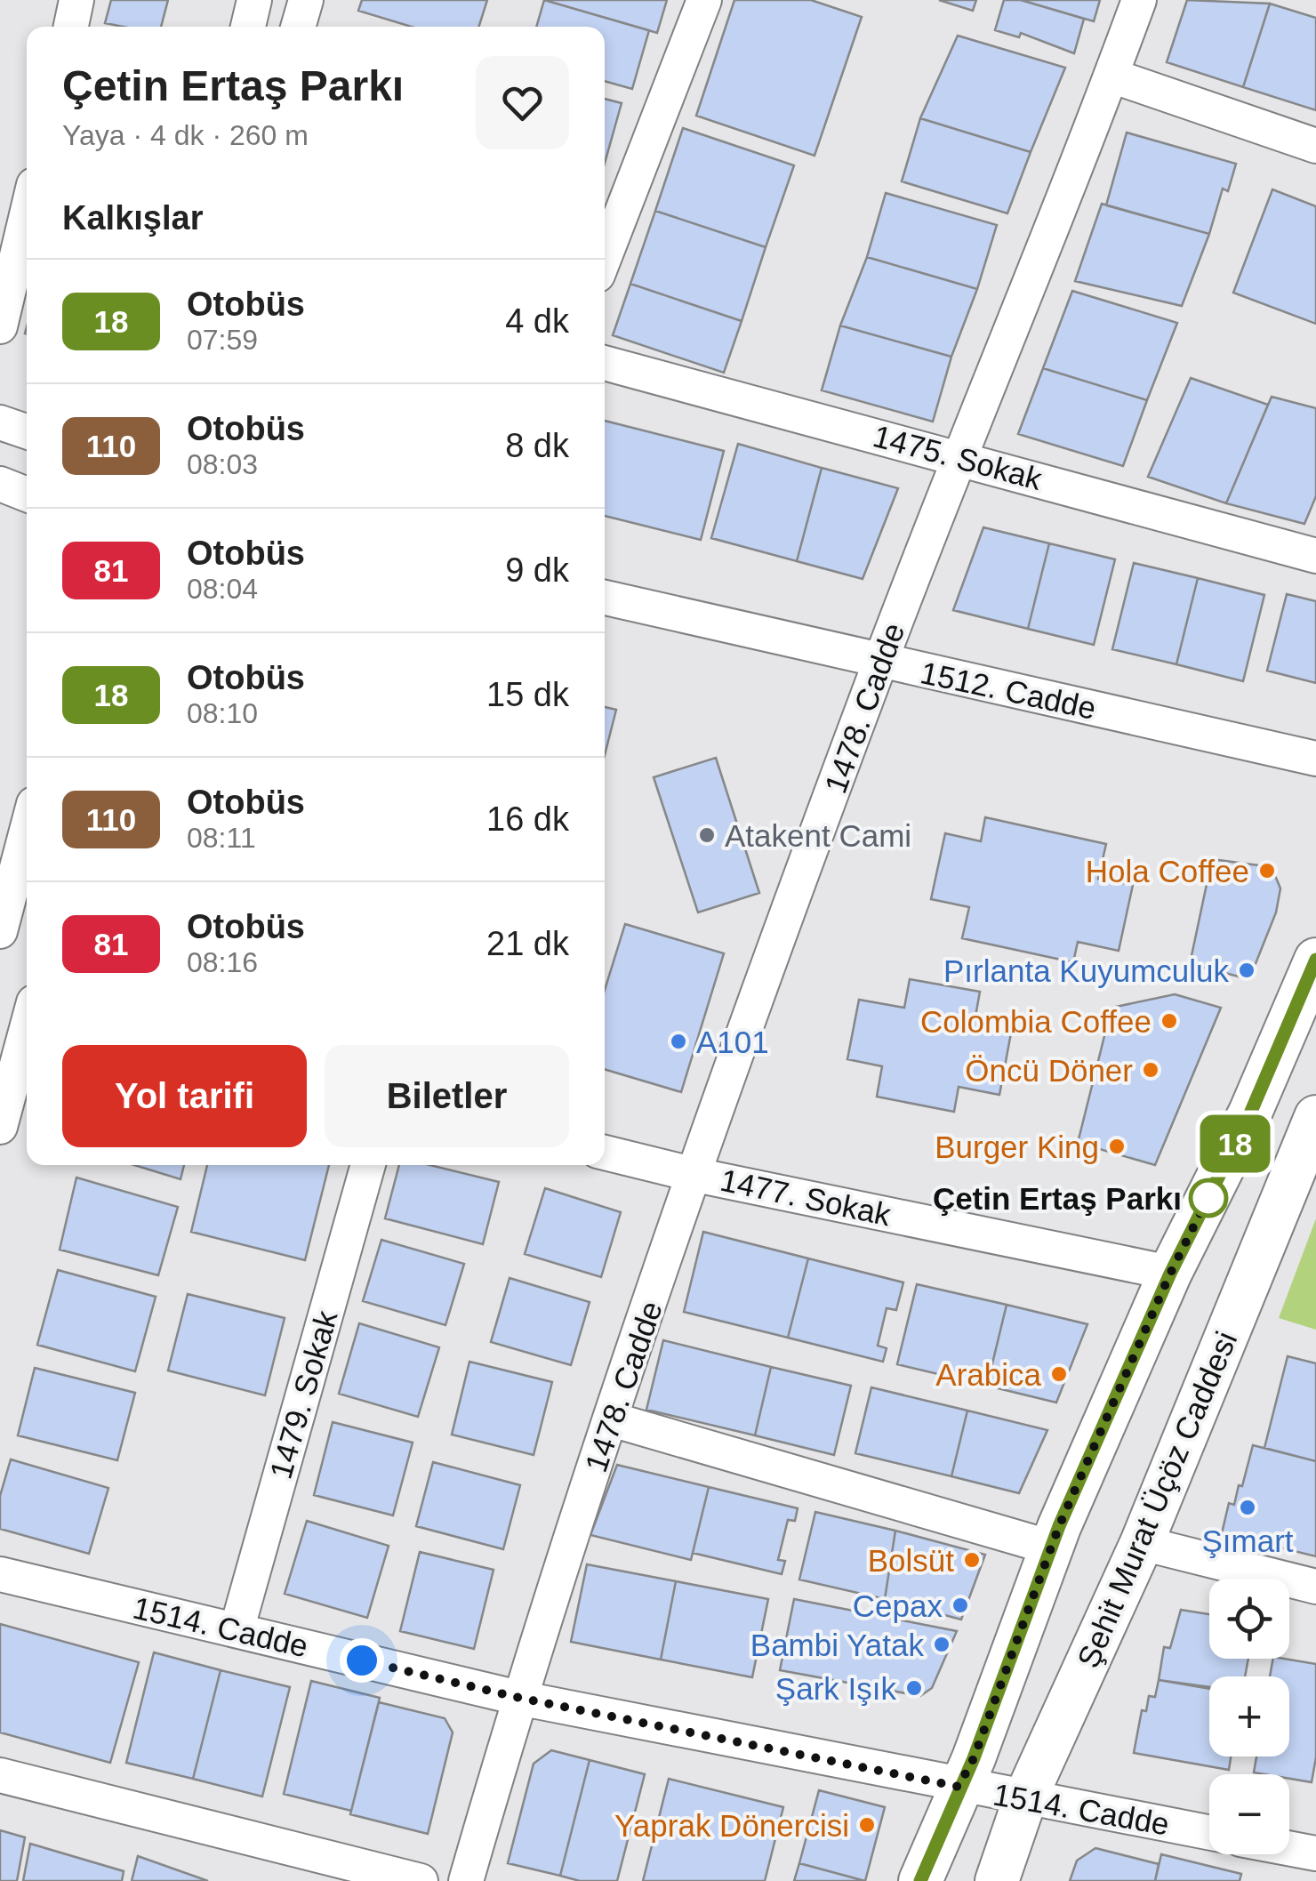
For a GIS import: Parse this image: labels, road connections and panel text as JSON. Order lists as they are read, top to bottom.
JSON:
{
  "streets": {
    "main road": ["Şehit Murat Üçöz Caddesi"],
    "street": [
      "1475. Sokak",
      "1512. Cadde",
      "1478. Cadde",
      "1477. Sokak",
      "1479. Sokak",
      "1514. Cadde"
    ]
  },
  "crossings": [
    ["1475. Sokak", "1478. Cadde"],
    ["1512. Cadde", "1478. Cadde"],
    ["1478. Cadde", "1477. Sokak"],
    ["1478. Cadde", "1514. Cadde"],
    ["1479. Sokak", "1514. Cadde"],
    ["Şehit Murat Üçöz Caddesi", "1514. Cadde"]
  ],
  "places": [
    "Atakent Cami",
    "Hola Coffee",
    "Pırlanta Kuyumculuk",
    "Colombia Coffee",
    "A101",
    "Öncü Döner",
    "Burger King",
    "Çetin Ertaş Parkı",
    "Arabica",
    "Şımart",
    "Bolsüt",
    "Cepax",
    "Bambi Yatak",
    "Şark Işık",
    "Yaprak Dönercisi"
  ],
  "lines": ["bus line 18"],
  "page": {
    "on_map": "18",
    "heading": [
      ["Çetin Ertaş Parkı", "Yaya · 4 dk · 260 m"],
      "Kalkışlar"
    ],
    "list": [
      {
        "mark": "18",
        "name": "Otobüs",
        "note": "07:59",
        "value": "4 dk"
      },
      {
        "mark": "110",
        "name": "Otobüs",
        "note": "08:03",
        "value": "8 dk"
      },
      {
        "mark": "81",
        "name": "Otobüs",
        "note": "08:04",
        "value": "9 dk"
      },
      {
        "mark": "18",
        "name": "Otobüs",
        "note": "08:10",
        "value": "15 dk"
      },
      {
        "mark": "110",
        "name": "Otobüs",
        "note": "08:11",
        "value": "16 dk"
      },
      {
        "mark": "81",
        "name": "Otobüs",
        "note": "08:16",
        "value": "21 dk"
      }
    ],
    "buttons": ["Yol tarifi", "Biletler"],
    "map_buttons": ["+", "−"]
  }
}
